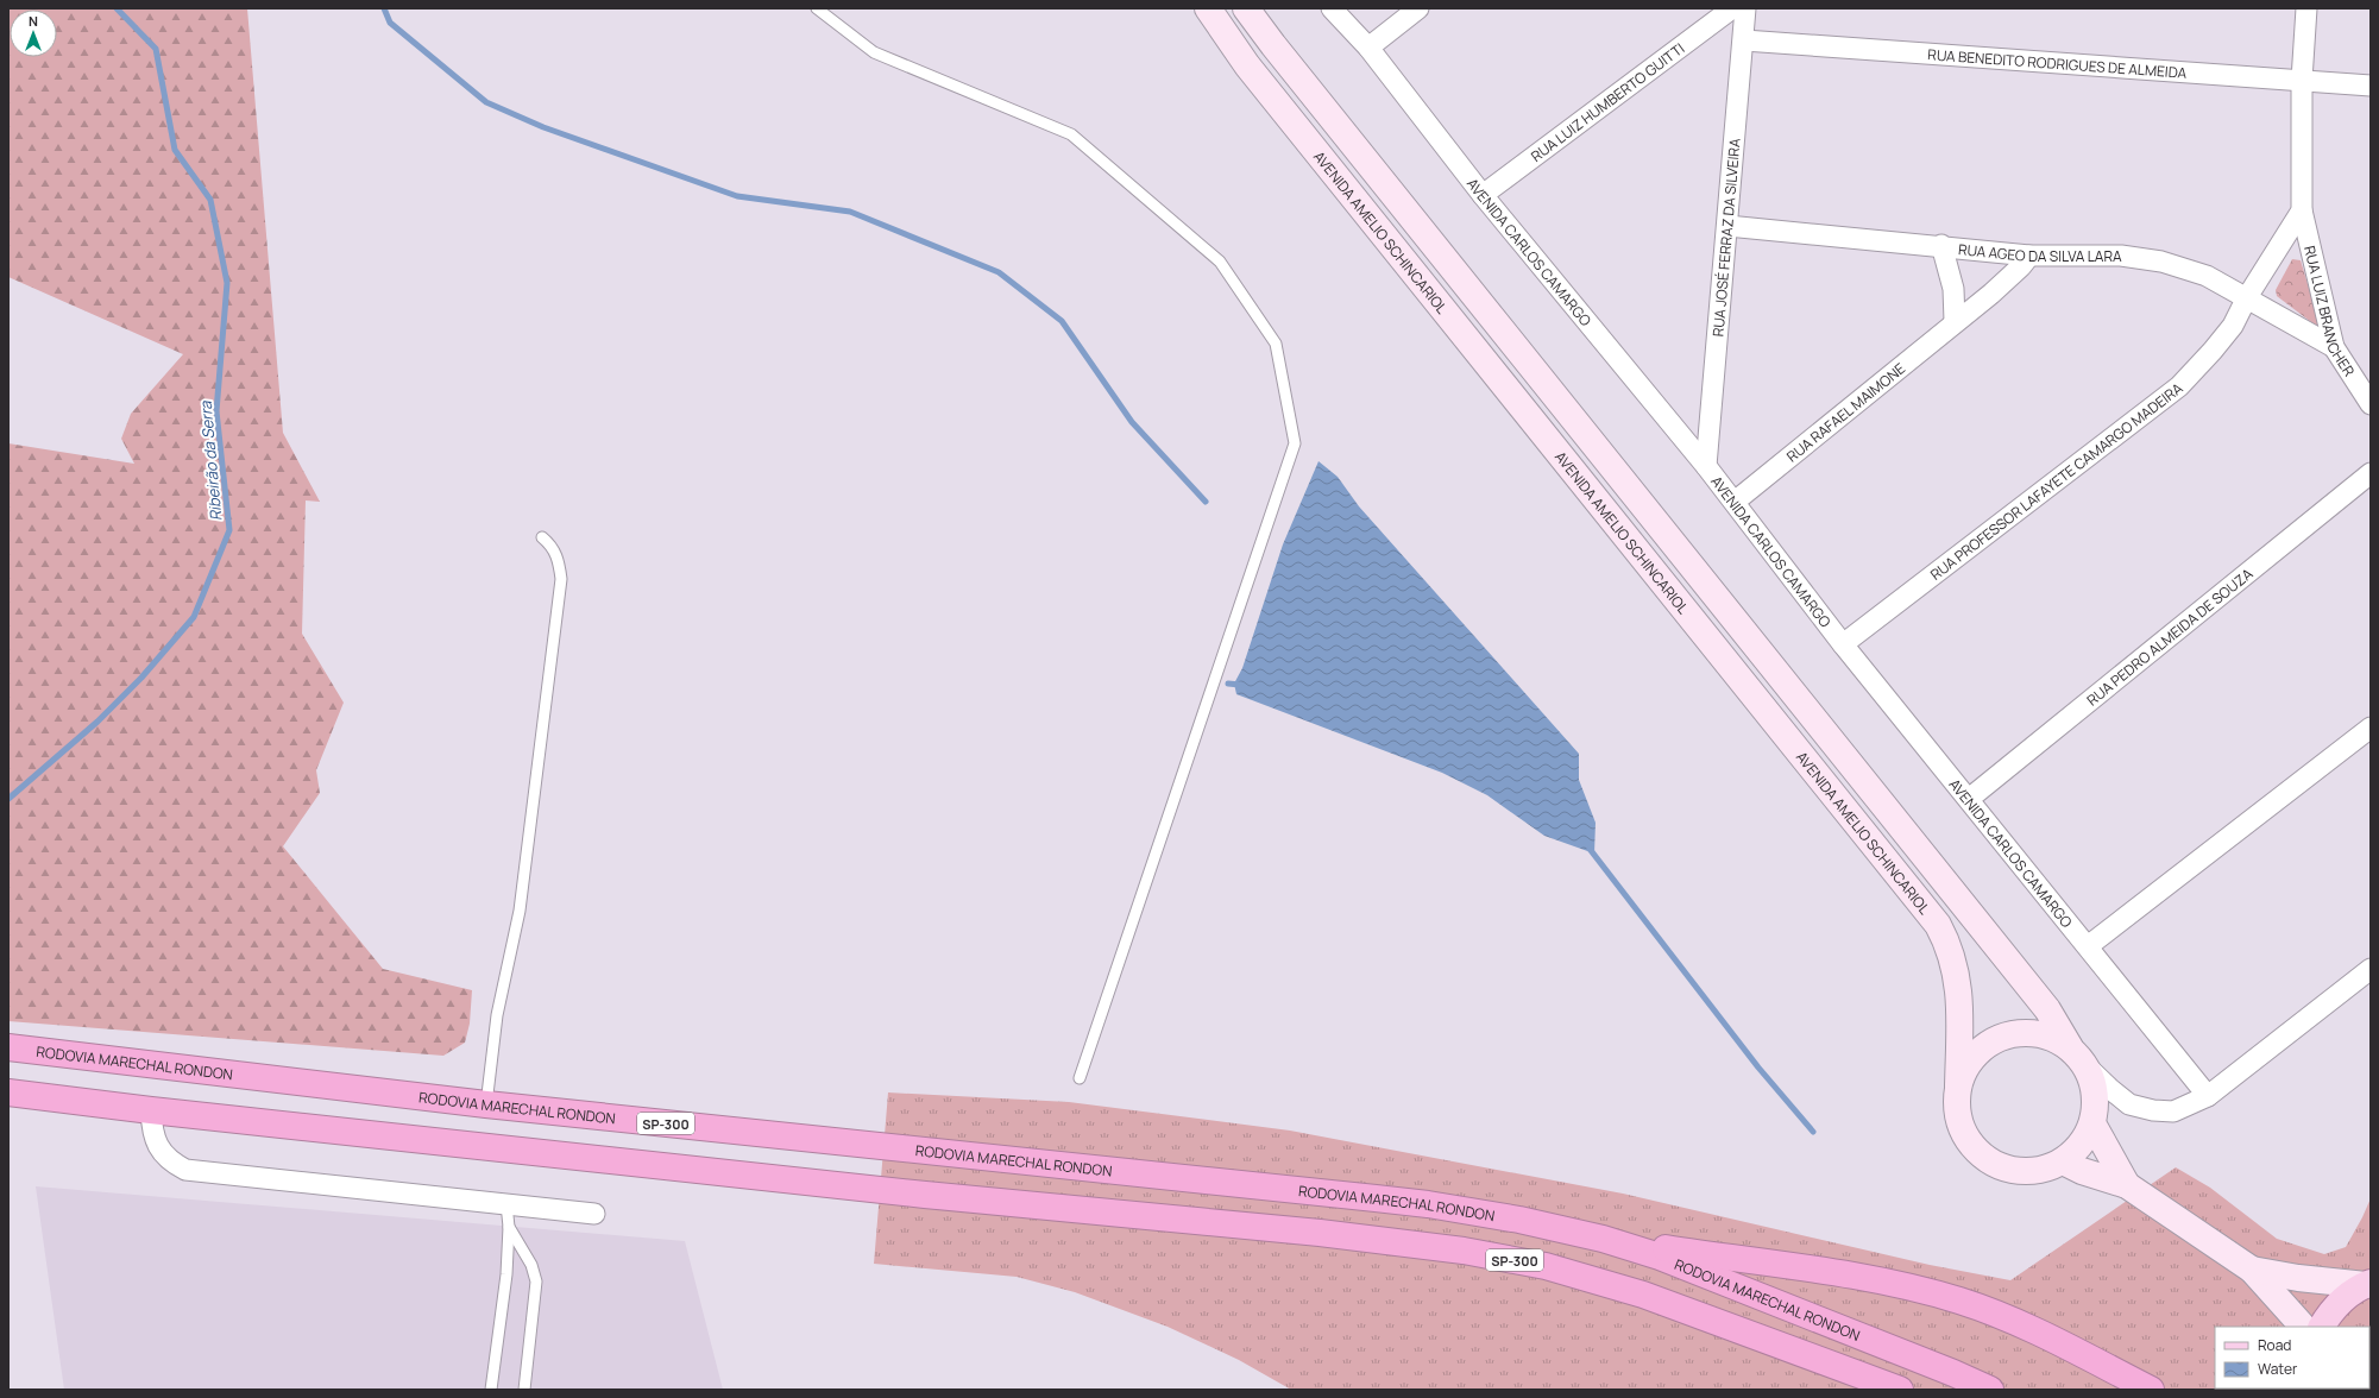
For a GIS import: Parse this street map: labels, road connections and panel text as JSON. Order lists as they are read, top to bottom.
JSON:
{
  "streets": {
    "highway": ["RODOVIA MARECHAL RONDON", "SP-300"],
    "main road": ["AVENIDA AMELIO SCHINCARIOL"],
    "street": [
      "RUA BENEDITO RODRIGUES DE ALMEIDA",
      "RUA LUIZ HUMBERTO GUITTI",
      "RUA JOSÉ FERRAZ DA SILVEIRA",
      "AVENIDA CARLOS CAMARGO",
      "RUA AGEO DA SILVA LARA",
      "RUA LUIZ BRANCHER",
      "RUA RAFAEL MAIMONE",
      "RUA PROFESSOR LAFAYETE CAMARGO MADEIRA",
      "RUA PEDRO ALMEIDA DE SOUZA"
    ]
  },
  "crossings": [
    ["RUA BENEDITO RODRIGUES DE ALMEIDA", "RUA JOSÉ FERRAZ DA SILVEIRA"],
    ["RUA BENEDITO RODRIGUES DE ALMEIDA", "RUA LUIZ BRANCHER"],
    ["RUA LUIZ HUMBERTO GUITTI", "AVENIDA CARLOS CAMARGO"],
    ["RUA JOSÉ FERRAZ DA SILVEIRA", "AVENIDA CARLOS CAMARGO"],
    ["RUA JOSÉ FERRAZ DA SILVEIRA", "RUA AGEO DA SILVA LARA"],
    ["AVENIDA CARLOS CAMARGO", "RUA RAFAEL MAIMONE"],
    ["AVENIDA CARLOS CAMARGO", "RUA PROFESSOR LAFAYETE CAMARGO MADEIRA"],
    ["AVENIDA CARLOS CAMARGO", "RUA PEDRO ALMEIDA DE SOUZA"],
    ["RUA AGEO DA SILVA LARA", "RUA LUIZ BRANCHER"],
    ["RUA AGEO DA SILVA LARA", "RUA RAFAEL MAIMONE"],
    ["RUA AGEO DA SILVA LARA", "RUA PROFESSOR LAFAYETE CAMARGO MADEIRA"],
    ["RUA LUIZ BRANCHER", "RUA PROFESSOR LAFAYETE CAMARGO MADEIRA"]
  ],
  "water": ["Ribeirão da Serra"],
  "legend": ["Road", "Water"],
  "north": "top"
}
